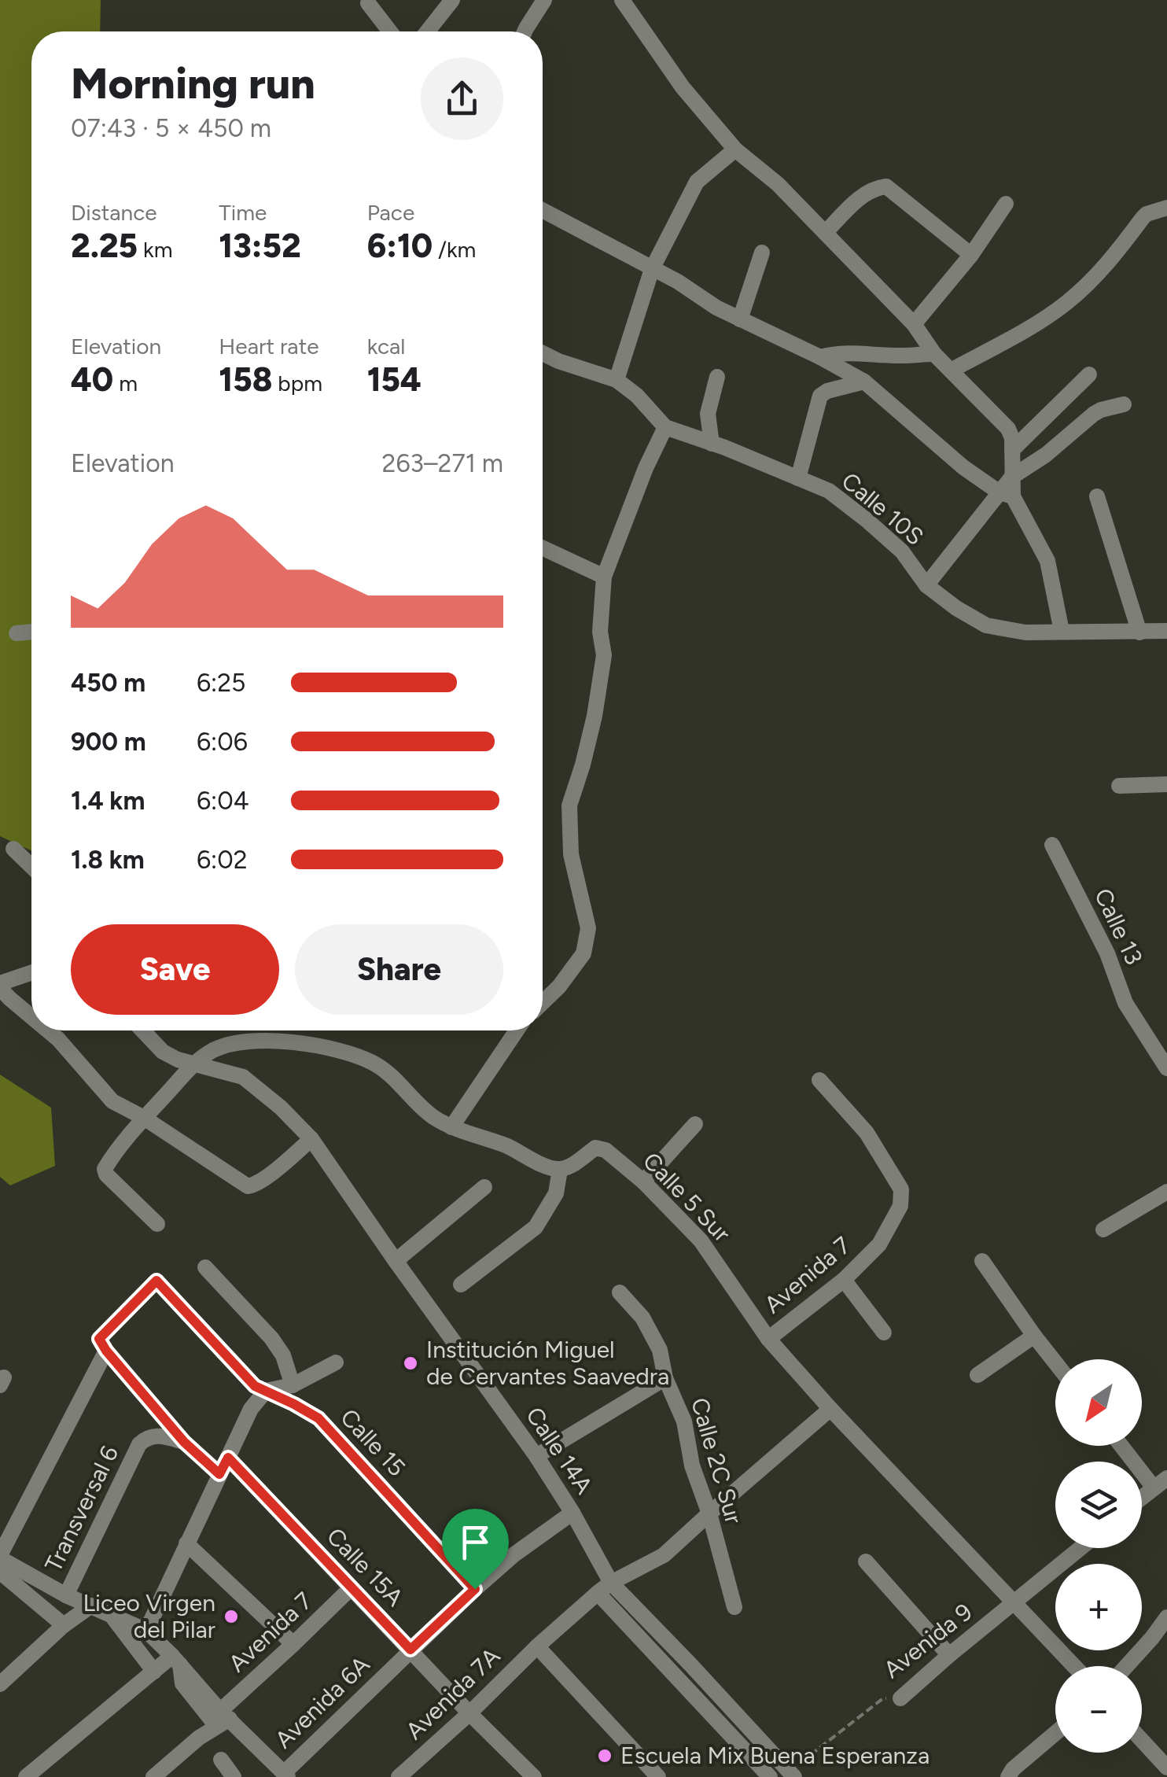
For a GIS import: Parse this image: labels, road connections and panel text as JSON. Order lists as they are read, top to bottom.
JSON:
{
  "streets": {
    "street": [
      "Calle 10S",
      "Calle 13",
      "Calle 5 Sur",
      "Avenida 7",
      "Calle 15",
      "Calle 14A",
      "Calle 2C Sur",
      "Transversal 6",
      "Calle 15A",
      "Avenida 9",
      "Avenida 7A",
      "Avenida 6A"
    ]
  },
  "crossings": [
    ["Calle 5 Sur", "Avenida 7"],
    ["Calle 5 Sur", "Avenida 9"],
    ["Calle 5 Sur", "Avenida 7A"],
    ["Avenida 7", "Calle 15A"],
    ["Calle 15", "Avenida 6A"],
    ["Calle 14A", "Avenida 9"],
    ["Calle 14A", "Avenida 7A"],
    ["Calle 14A", "Avenida 6A"],
    ["Calle 2C Sur", "Avenida 7A"],
    ["Calle 15A", "Avenida 7A"],
    ["Calle 15A", "Avenida 6A"]
  ],
  "places": ["Institución Miguel de Cervantes Saavedra", "Liceo Virgen del Pilar", "Escuela Mix Buena Esperanza"],
  "north": "bottom left",
  "page": {
    "heading": ["Morning run", "07:43 · 5 × 450 m"],
    "stats": [
      ["Distance", "2.25 km"],
      ["Time", "13:52"],
      ["Pace", "6:10 /km"],
      ["Elevation", "40 m"],
      ["Heart rate", "158 bpm"],
      ["kcal", "154"]
    ],
    "chart": ["Elevation", "263–271 m"],
    "list": [
      {
        "name": "450 m",
        "note": "6:25"
      },
      {
        "name": "900 m",
        "note": "6:06"
      },
      {
        "name": "1.4 km",
        "note": "6:04"
      },
      {
        "name": "1.8 km",
        "note": "6:02"
      }
    ],
    "buttons": ["Save", "Share"],
    "map_buttons": ["+", "−"]
  }
}
